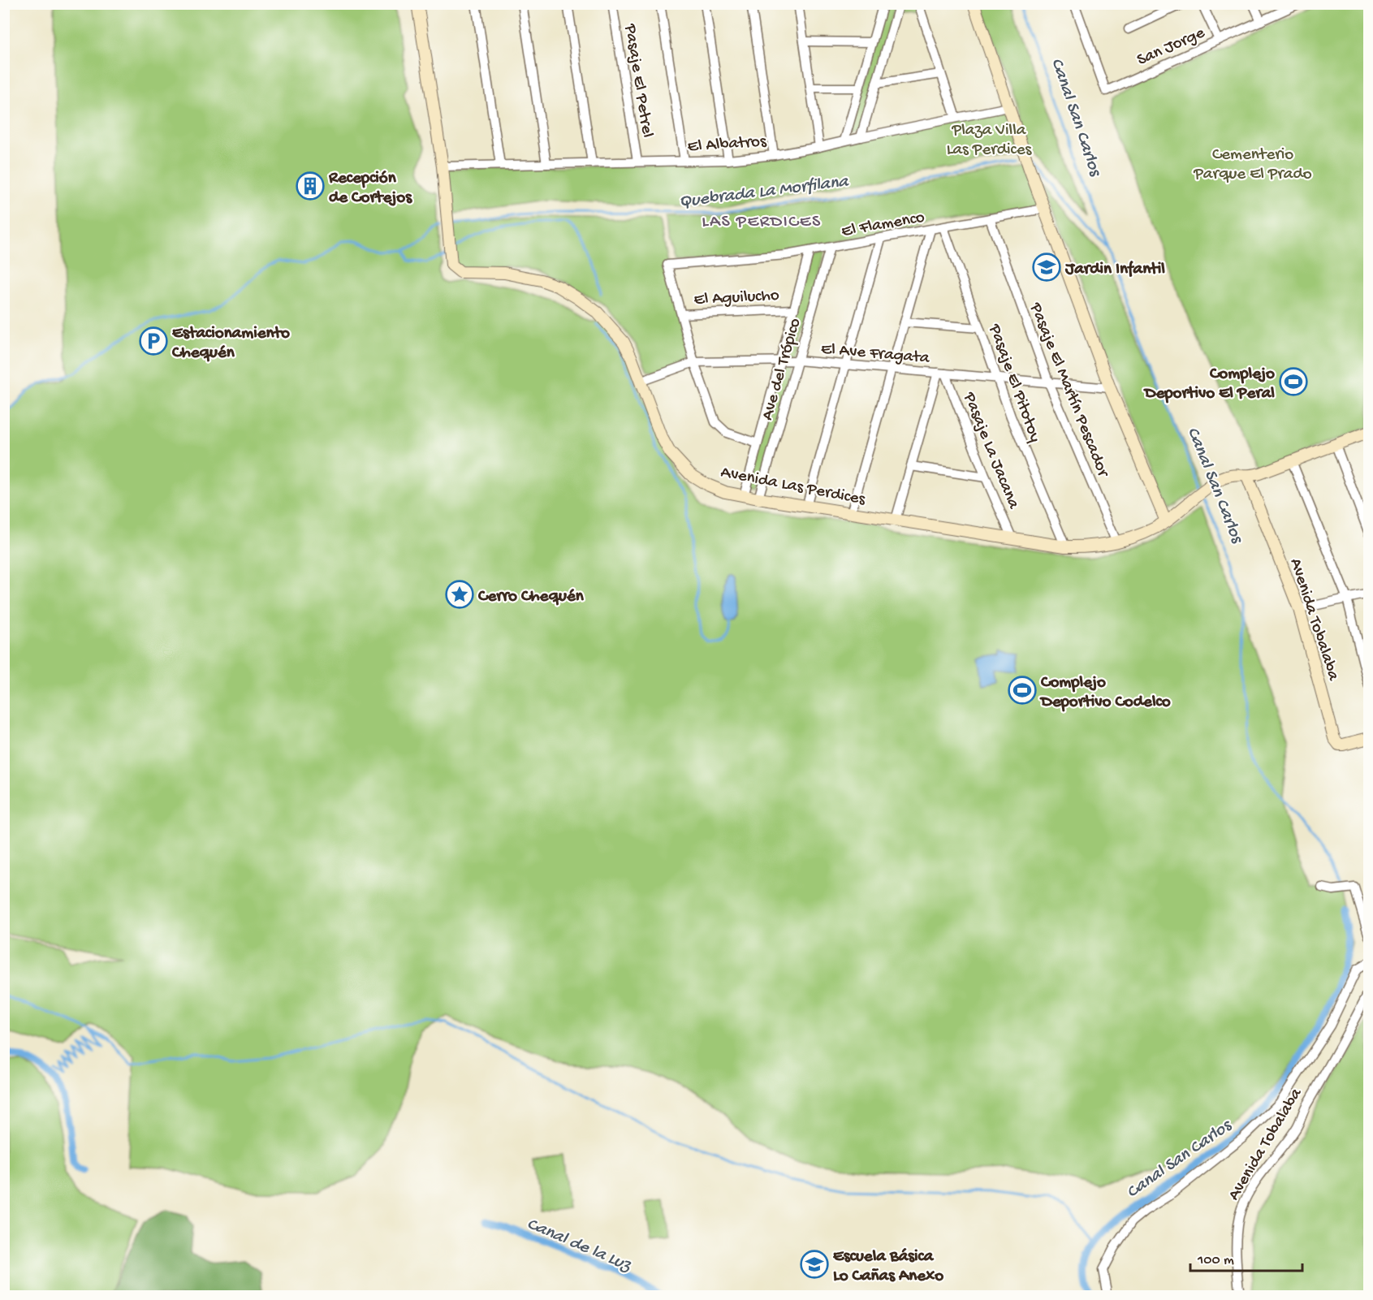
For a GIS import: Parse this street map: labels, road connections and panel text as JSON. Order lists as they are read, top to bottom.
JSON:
{
  "streets": {
    "street": [
      "San Jorge",
      "Pasaje El Petrel",
      "El Albatros",
      "El Flamenco",
      "El Aguilucho",
      "El Ave Fragata",
      "Ave del Trópico",
      "Pasaje El Pitotoy",
      "Pasaje El Martín Pescador",
      "Pasaje La Jacana",
      "Avenida Las Perdices",
      "Avenida Tobalaba"
    ]
  },
  "crossings": [
    ["Pasaje El Petrel", "El Albatros"],
    ["El Albatros", "Avenida Las Perdices"],
    ["El Flamenco", "El Aguilucho"],
    ["El Flamenco", "Ave del Trópico"],
    ["El Flamenco", "Pasaje El Pitotoy"],
    ["El Flamenco", "Pasaje El Martín Pescador"],
    ["El Aguilucho", "Ave del Trópico"],
    ["El Ave Fragata", "Ave del Trópico"],
    ["El Ave Fragata", "Pasaje El Pitotoy"],
    ["El Ave Fragata", "Pasaje El Martín Pescador"],
    ["El Ave Fragata", "Pasaje La Jacana"],
    ["El Ave Fragata", "Avenida Las Perdices"],
    ["Ave del Trópico", "Avenida Las Perdices"],
    ["Pasaje El Pitotoy", "Avenida Las Perdices"],
    ["Pasaje El Martín Pescador", "Avenida Las Perdices"],
    ["Pasaje La Jacana", "Avenida Las Perdices"],
    ["Avenida Las Perdices", "Avenida Tobalaba"]
  ],
  "districts": ["LAS PERDICES"],
  "water": ["Canal San Carlos", "Quebrada La Morfilana", "Canal de la Luz"],
  "parks": ["Plaza Villa Las Perdices", "Cementerio Parque El Prado"],
  "places": {
    "building": ["Recepción de Cortejos"],
    "school or university": ["Jardin Infantil", "Escuela Básica Lo Cañas Anexo"],
    "parking": ["Estacionamiento Chequén"],
    "sports": ["Complejo Deportivo El Peral", "Complejo Deportivo Codelco"],
    "place": ["Cerro Chequén"]
  },
  "scale_bar": "100 m"
}
